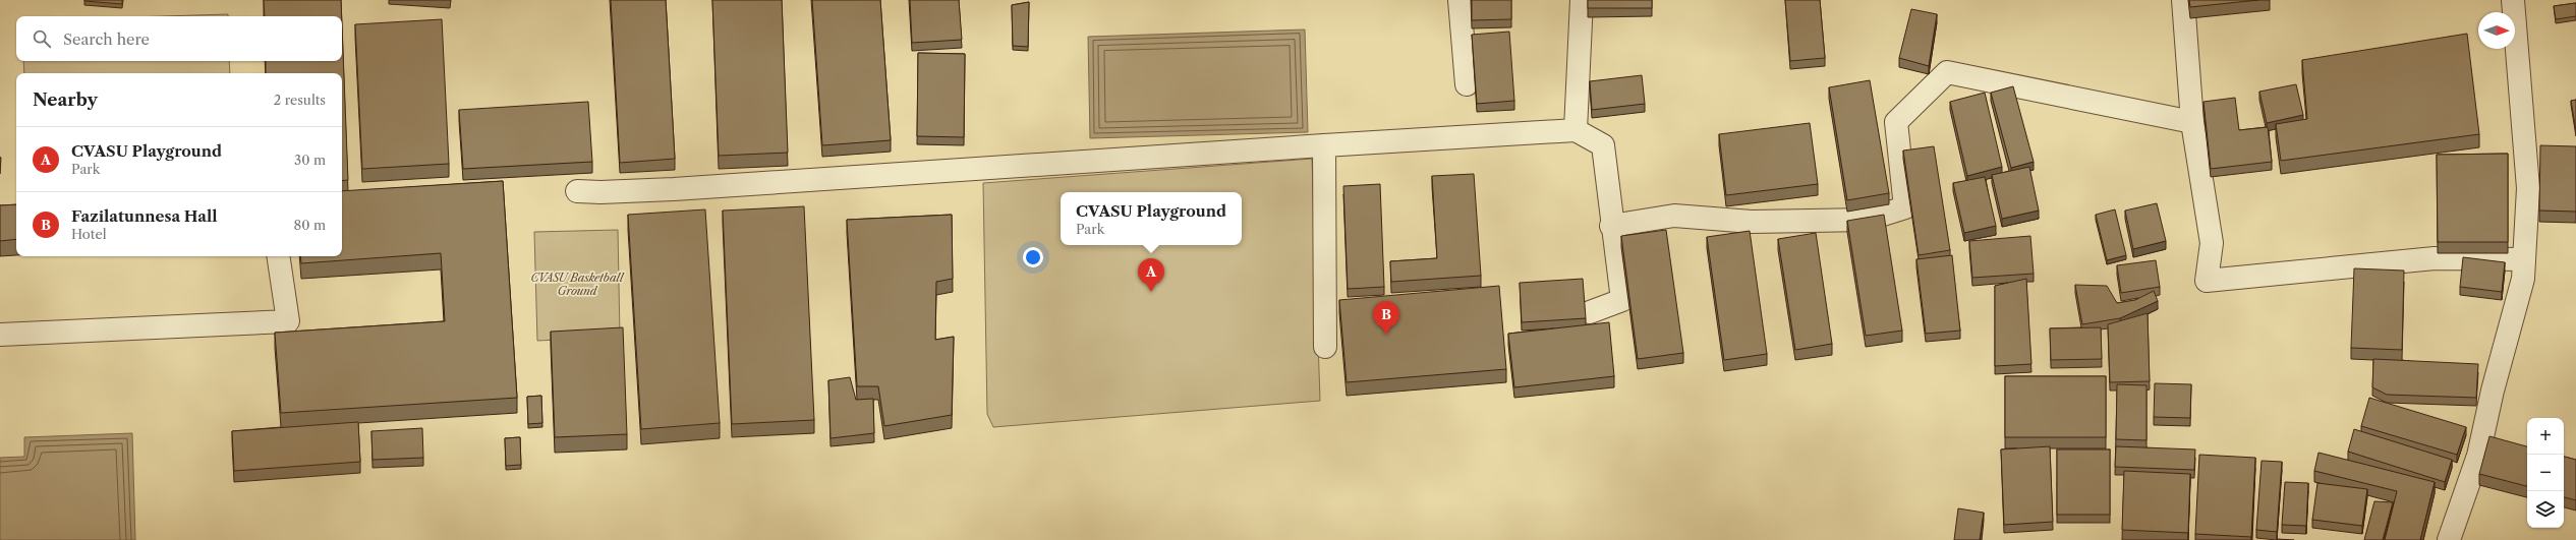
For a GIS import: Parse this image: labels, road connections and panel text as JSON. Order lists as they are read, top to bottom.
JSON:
{
  "parks": ["CVASU Basketball Ground"],
  "north": "right",
  "page": {
    "search": "Search here",
    "heading": ["Nearby", "2 results"],
    "list": [
      {
        "mark": "A",
        "name": "CVASU Playground",
        "note": "Park",
        "value": "30 m"
      },
      {
        "mark": "B",
        "name": "Fazilatunnesa Hall",
        "note": "Hotel",
        "value": "80 m"
      }
    ],
    "popup": ["CVASU Playground", "Park"],
    "pins": ["A", "B"],
    "map_buttons": ["+", "−"]
  }
}
